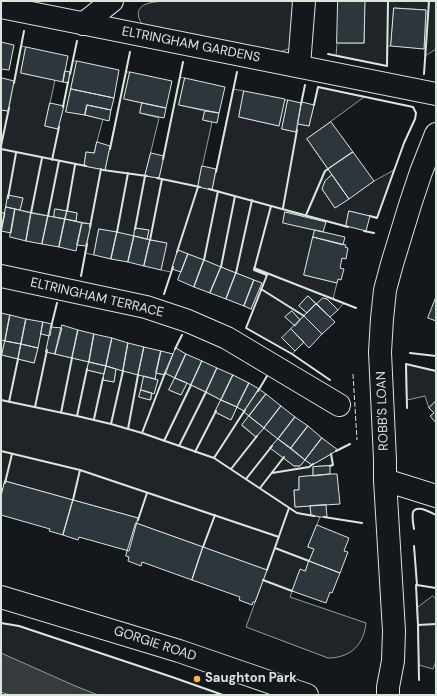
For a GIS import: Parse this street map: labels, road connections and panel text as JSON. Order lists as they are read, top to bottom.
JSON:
{
  "streets": {
    "street": [
      "ELTRINGHAM GARDENS",
      "ELTRINGHAM TERRACE",
      "ROBB'S LOAN",
      "GORGIE ROAD"
    ]
  },
  "places": ["Saughton Park"]
}
